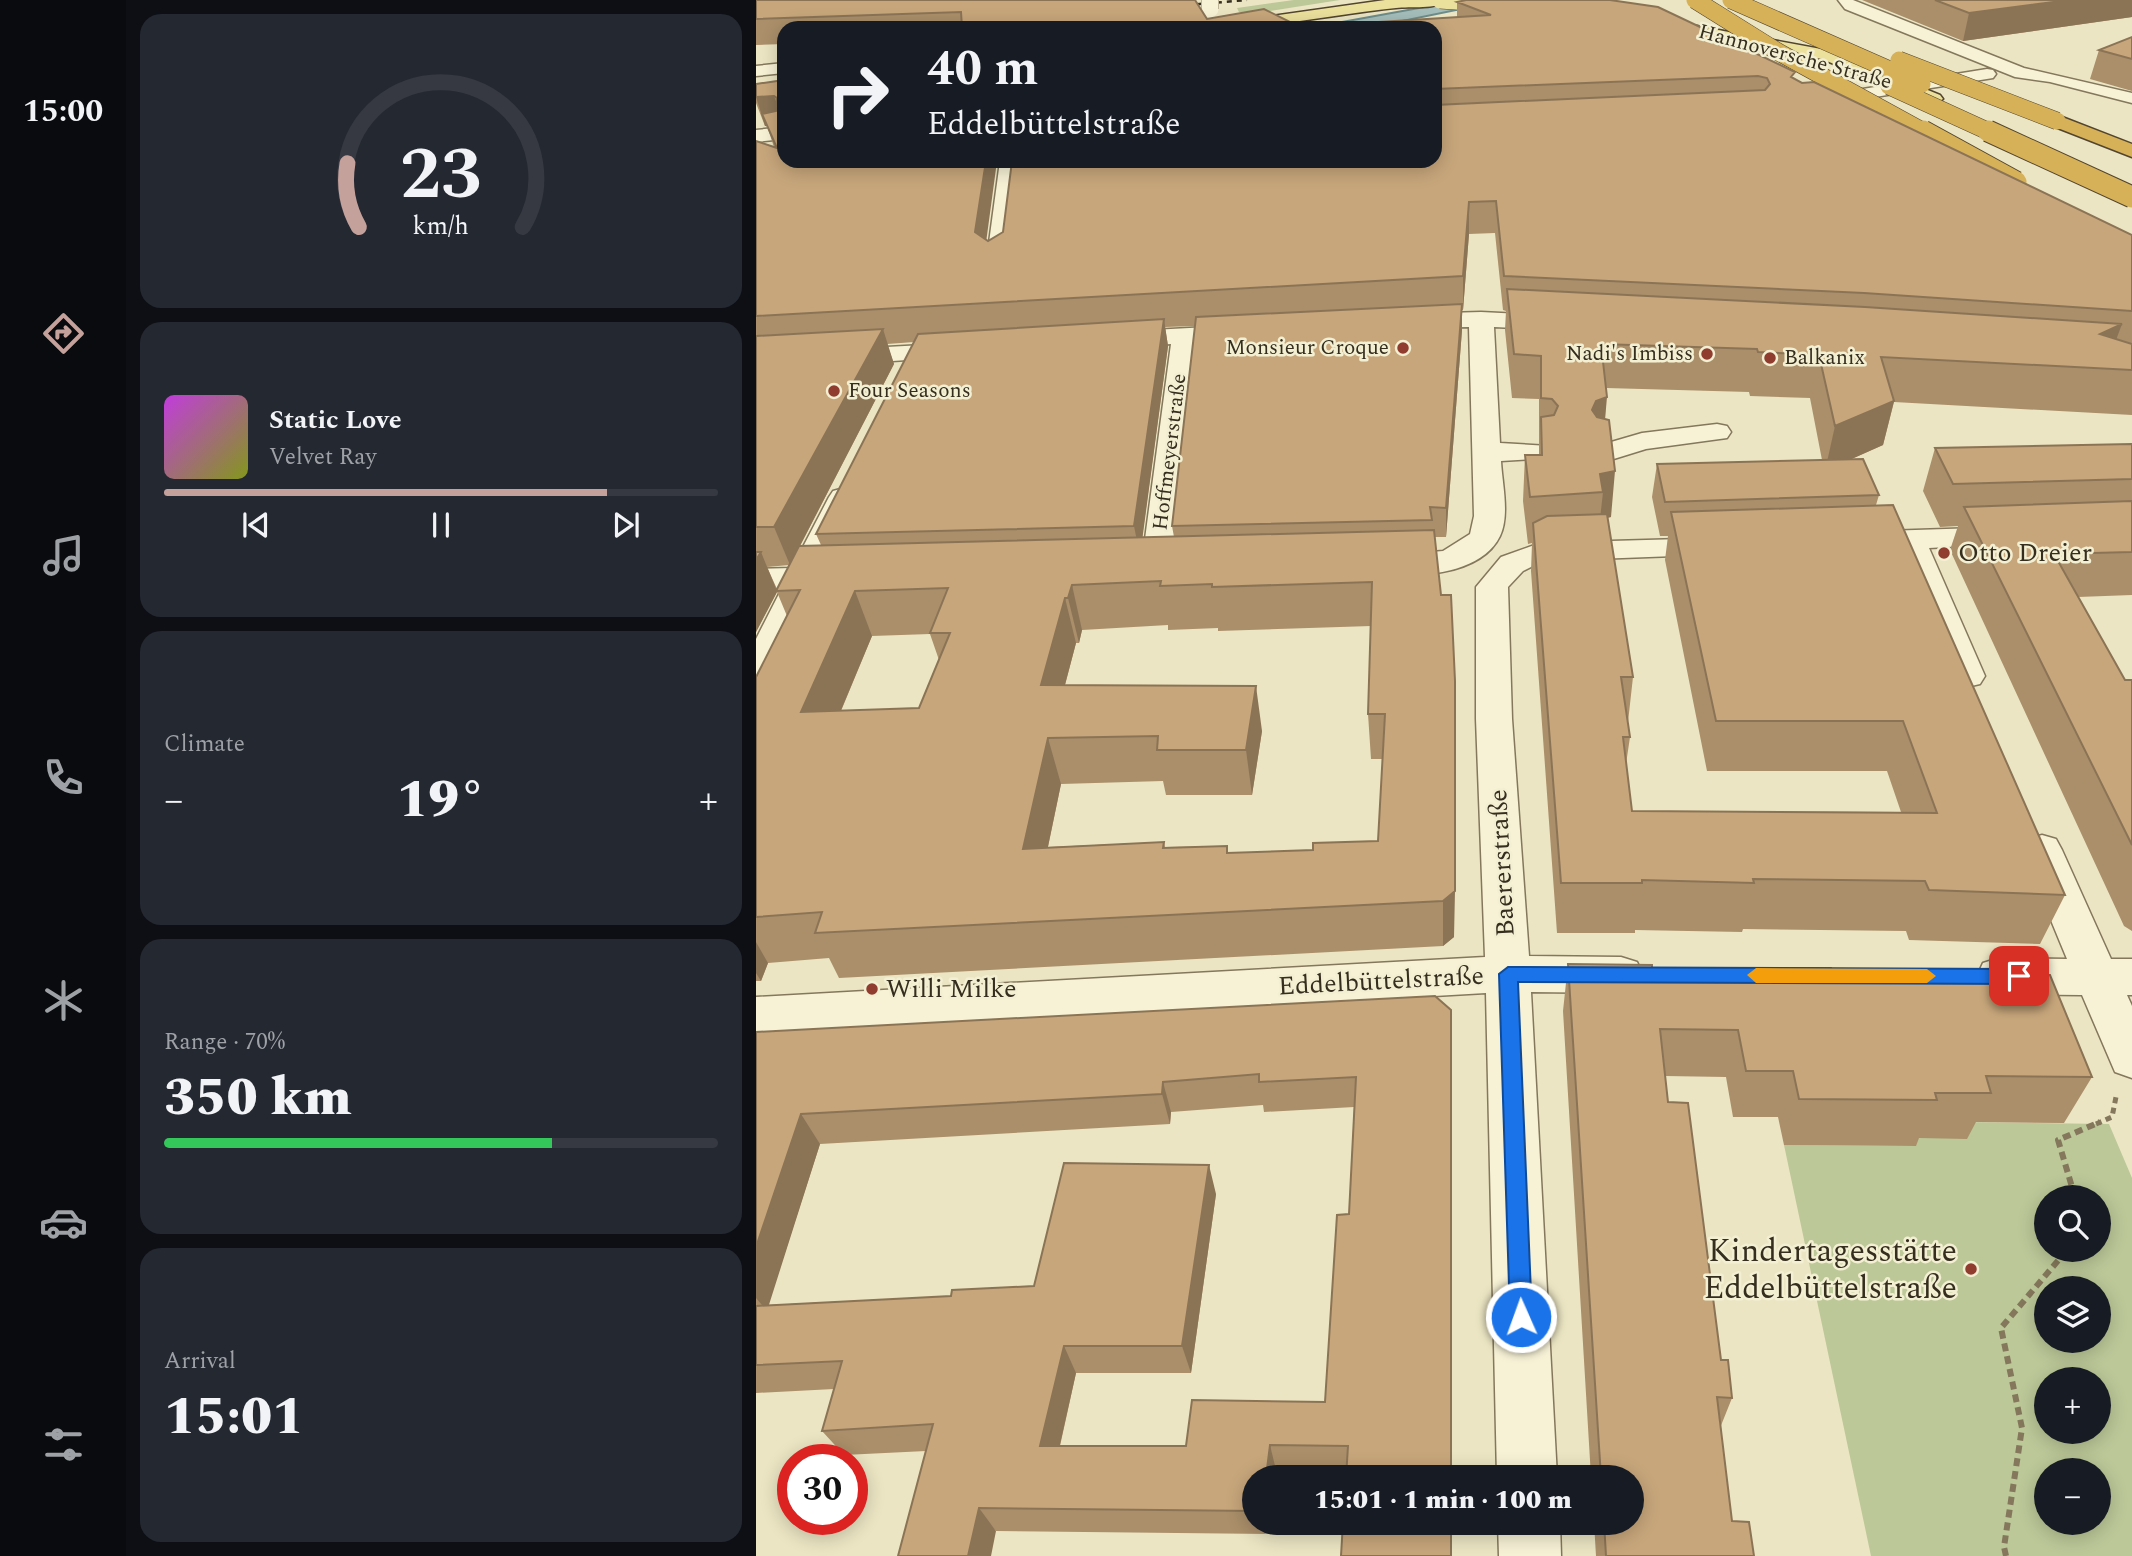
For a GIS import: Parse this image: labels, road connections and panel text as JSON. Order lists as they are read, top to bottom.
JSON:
{
  "streets": {
    "main road": ["Hannoversche Straße"],
    "street": ["Hoffmeyerstraße", "Baererstraße", "Eddelbüttelstraße"]
  },
  "crossings": [
    ["Baererstraße", "Eddelbüttelstraße"]
  ],
  "places": [
    "Monsieur Croque",
    "Nadi's Imbiss",
    "Balkanix",
    "Four Seasons",
    "Otto Dreier",
    "Willi Milke",
    "Kindertagesstätte Eddelbüttelstraße"
  ],
  "page": {
    "tabs": "15:00",
    "turn": ["40 m", "Eddelbüttelstraße"],
    "song": ["Static Love", "Velvet Ray"],
    "tile": [
      "Climate",
      ["Range · 70%", "350 km"],
      ["Arrival", "15:01"]
    ],
    "heat": ["−", "19°", "+"],
    "map_buttons": ["+", "−"],
    "limit": "30",
    "trip": "15:01 · 1 min · 100 m",
    "gauge": ["23", "km/h"]
  }
}
